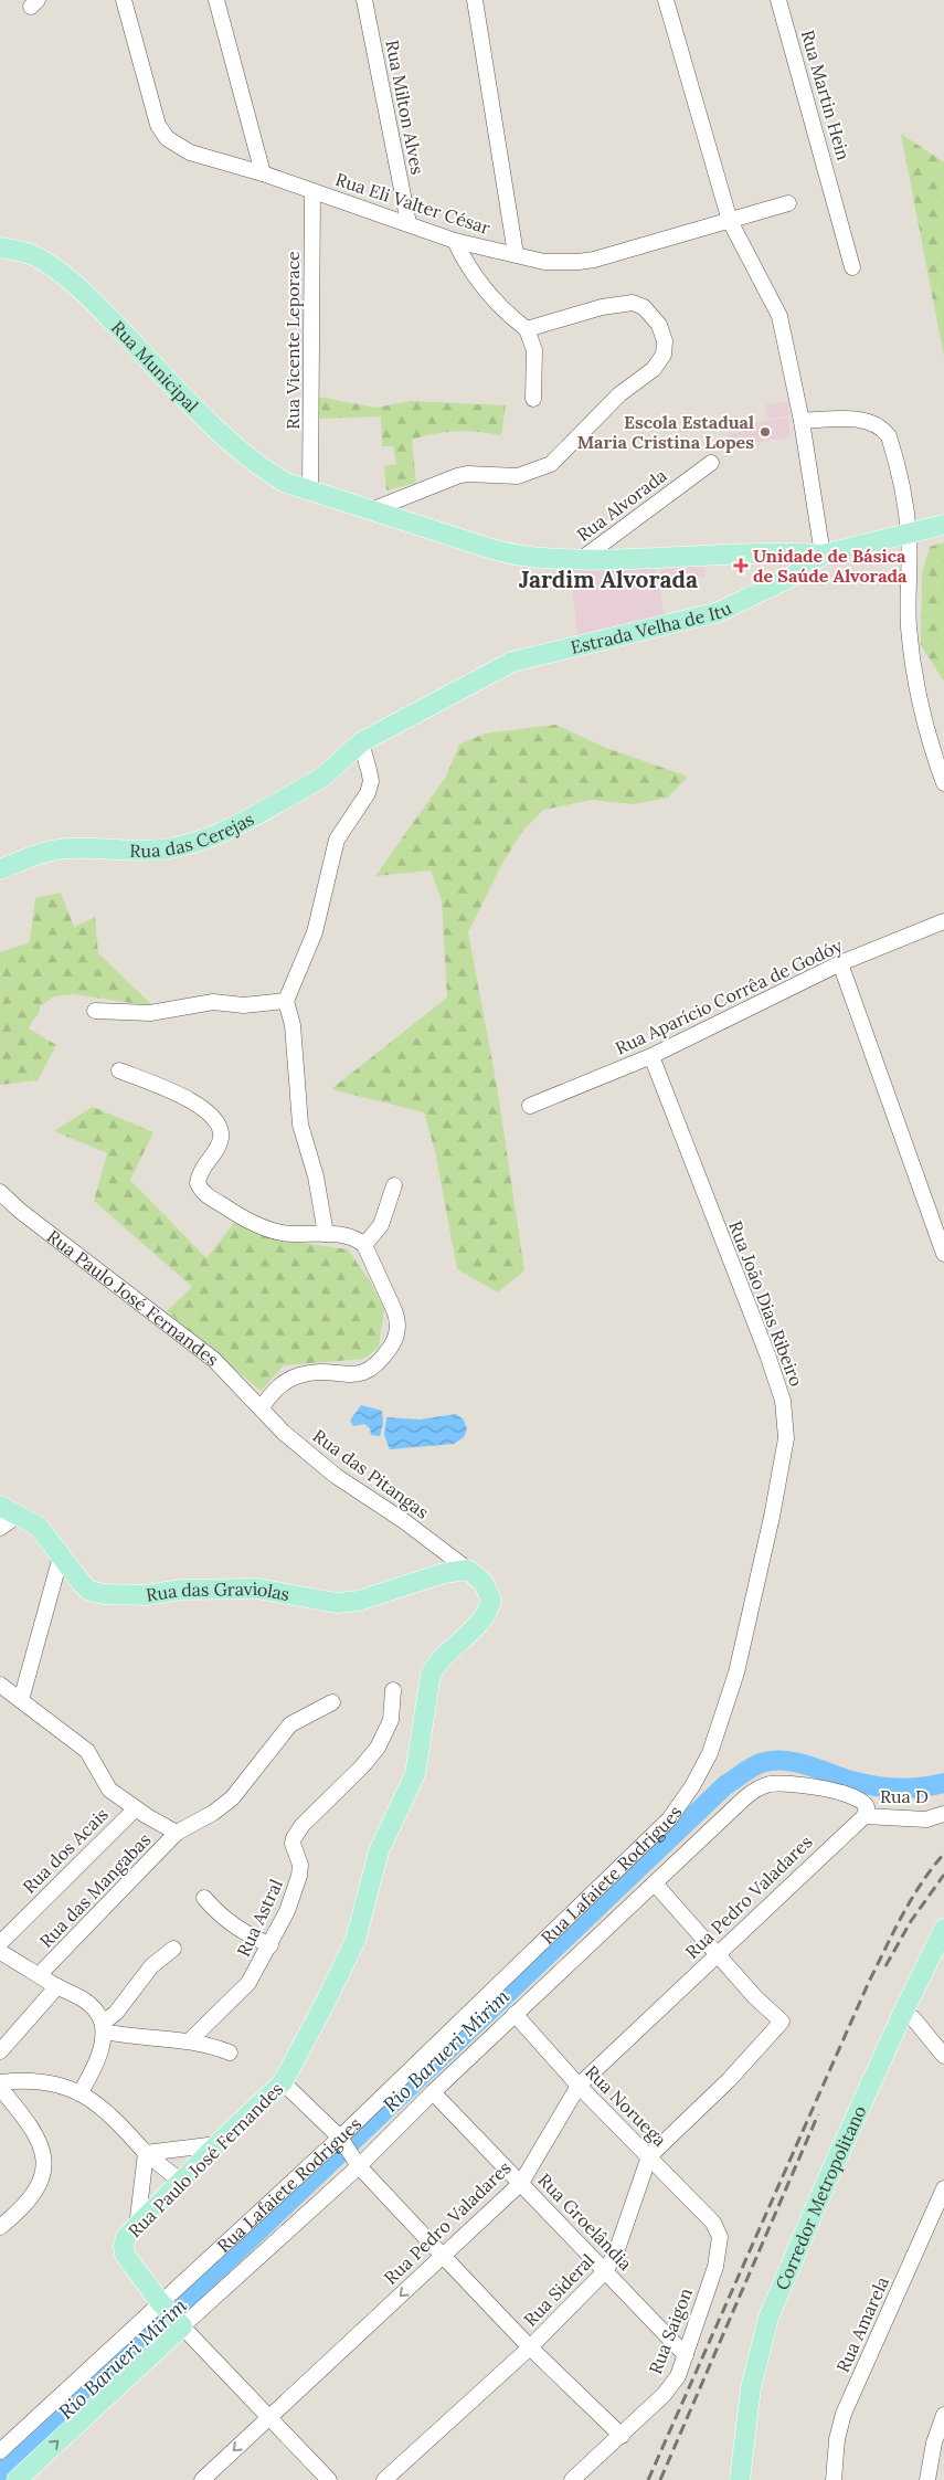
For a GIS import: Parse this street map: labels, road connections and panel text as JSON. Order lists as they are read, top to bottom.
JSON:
{
  "streets": {
    "main road": [
      "Rua Municipal",
      "Estrada Velha de Itu",
      "Rua das Cerejas",
      "Rua Paulo José Fernandes",
      "Rua das Graviolas",
      "Rua Lafaiete Rodrigues",
      "Corredor Metropolitano"
    ],
    "street": [
      "Rua Martin Hein",
      "Rua Milton Alves",
      "Rua Eli Valter César",
      "Rua Vicente Leporace",
      "Rua Alvorada",
      "Rua Aparício Corrêa de Godóy",
      "Rua João Dias Ribeiro",
      "Rua das Pitangas",
      "Rua D",
      "Rua dos Acais",
      "Rua das Mangabas",
      "Rua Pedro Valadares",
      "Rua Astral",
      "Rua Noruega",
      "Rua Groelândia",
      "Rua Sideral",
      "Rua Amarela",
      "Rua Saigon"
    ]
  },
  "crossings": [
    ["Rua Milton Alves", "Rua Eli Valter César"],
    ["Rua Eli Valter César", "Rua Vicente Leporace"],
    ["Rua Vicente Leporace", "Rua Municipal"],
    ["Rua Municipal", "Rua Alvorada"],
    ["Rua Municipal", "Estrada Velha de Itu"],
    ["Estrada Velha de Itu", "Rua das Cerejas"],
    ["Rua Aparício Corrêa de Godóy", "Rua João Dias Ribeiro"],
    ["Rua Paulo José Fernandes", "Rua das Pitangas"],
    ["Rua Paulo José Fernandes", "Rua das Graviolas"],
    ["Rua Paulo José Fernandes", "Rua Lafaiete Rodrigues"],
    ["Rua João Dias Ribeiro", "Rua Lafaiete Rodrigues"],
    ["Rua das Pitangas", "Rua das Graviolas"],
    ["Rua D", "Rua Lafaiete Rodrigues"],
    ["Rua D", "Rua Pedro Valadares"],
    ["Rua dos Acais", "Rua das Mangabas"],
    ["Rua Lafaiete Rodrigues", "Rua Pedro Valadares"],
    ["Rua Lafaiete Rodrigues", "Rua Noruega"],
    ["Rua Lafaiete Rodrigues", "Rua Groelândia"],
    ["Rua Pedro Valadares", "Rua Noruega"],
    ["Rua Pedro Valadares", "Rua Groelândia"],
    ["Rua Pedro Valadares", "Rua Sideral"],
    ["Rua Noruega", "Rua Sideral"],
    ["Rua Noruega", "Rua Saigon"],
    ["Rua Groelândia", "Rua Sideral"],
    ["Rua Groelândia", "Rua Saigon"]
  ],
  "districts": ["Jardim Alvorada"],
  "water": ["Rio Barueri Mirim"],
  "places": {
    "other": ["Escola Estadual Maria Cristina Lopes"],
    "health": ["Unidade de Básica de Saúde Alvorada"]
  }
}
